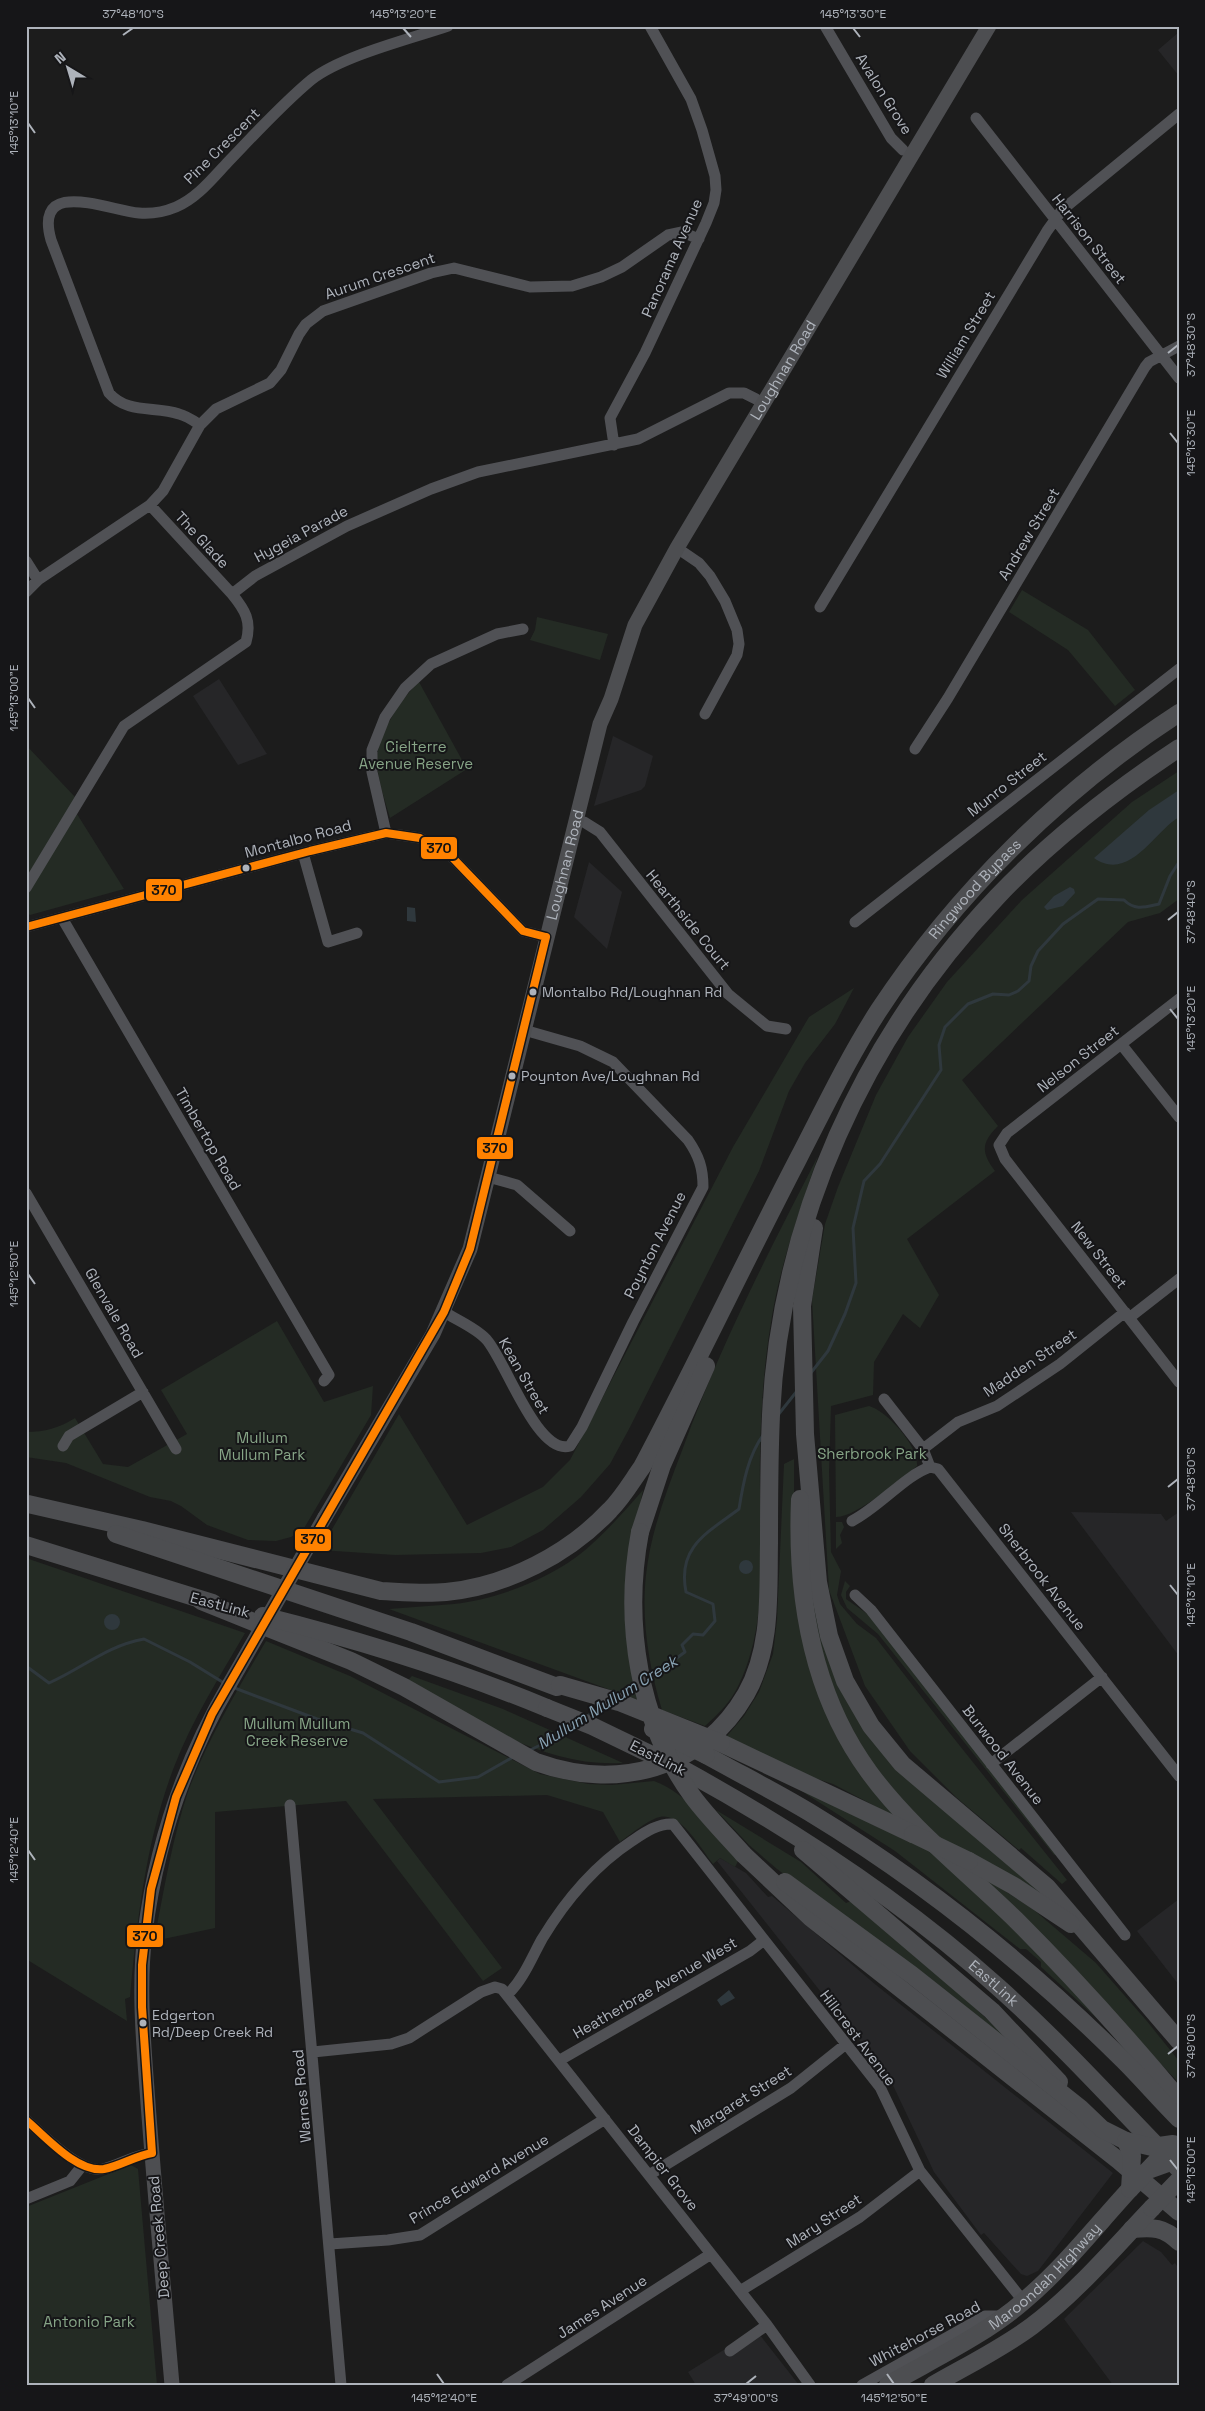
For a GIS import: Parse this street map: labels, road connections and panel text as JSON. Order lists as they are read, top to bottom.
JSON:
{
  "streets": {
    "highway": ["Ringwood Bypass", "EastLink", "Maroondah Highway"],
    "main road": ["Loughnan Road", "Deep Creek Road"],
    "street": [
      "Avalon Grove",
      "Pine Crescent",
      "Harrison Street",
      "Panorama Avenue",
      "Aurum Crescent",
      "William Street",
      "Hygeia Parade",
      "Andrew Street",
      "The Glade",
      "Munro Street",
      "Montalbo Road",
      "Hearthside Court",
      "Nelson Street",
      "Timbertop Road",
      "Poynton Avenue",
      "New Street",
      "Glenvale Road",
      "Madden Street",
      "Kean Street",
      "Sherbrook Avenue",
      "Burwood Avenue",
      "Heatherbrae Avenue West",
      "Hillcrest Avenue",
      "Warnes Road",
      "Margaret Street",
      "Dampier Grove",
      "Prince Edward Avenue",
      "Mary Street",
      "James Avenue",
      "Whitehorse Road"
    ]
  },
  "crossings": [
    ["Avalon Grove", "Loughnan Road"],
    ["Pine Crescent", "Aurum Crescent"],
    ["Harrison Street", "William Street"],
    ["Harrison Street", "Andrew Street"],
    ["Panorama Avenue", "Aurum Crescent"],
    ["Panorama Avenue", "Hygeia Parade"],
    ["Aurum Crescent", "The Glade"],
    ["Loughnan Road", "Hygeia Parade"],
    ["Loughnan Road", "Montalbo Road"],
    ["Loughnan Road", "Hearthside Court"],
    ["Loughnan Road", "Poynton Avenue"],
    ["Loughnan Road", "Kean Street"],
    ["Loughnan Road", "Deep Creek Road"],
    ["Hygeia Parade", "The Glade"],
    ["Montalbo Road", "Timbertop Road"],
    ["Nelson Street", "New Street"],
    ["Poynton Avenue", "Kean Street"],
    ["New Street", "Madden Street"],
    ["Madden Street", "Sherbrook Avenue"],
    ["Heatherbrae Avenue West", "Hillcrest Avenue"],
    ["Heatherbrae Avenue West", "Dampier Grove"],
    ["Hillcrest Avenue", "Margaret Street"],
    ["Hillcrest Avenue", "Dampier Grove"],
    ["Hillcrest Avenue", "Mary Street"],
    ["Hillcrest Avenue", "Maroondah Highway"],
    ["Warnes Road", "Prince Edward Avenue"],
    ["Margaret Street", "Dampier Grove"],
    ["Dampier Grove", "Prince Edward Avenue"],
    ["Dampier Grove", "Mary Street"],
    ["Dampier Grove", "James Avenue"],
    ["Maroondah Highway", "Whitehorse Road"]
  ],
  "water": ["Mullum Mullum Creek"],
  "parks": [
    "Cielterre Avenue Reserve",
    "Mullum Mullum Park",
    "Sherbrook Park",
    "Mullum Mullum Creek Reserve",
    "Antonio Park"
  ],
  "places": ["Montalbo Rd/Loughnan Rd", "Poynton Ave/Loughnan Rd", "Edgerton Rd/Deep Creek Rd"],
  "lines": ["transit line 370"],
  "north": "top left",
  "coordinates": [
    "37°48'10\"S",
    "145°13'20\"E",
    "145°13'30\"E",
    "145°13'10\"E",
    "37°48'30\"S",
    "145°13'00\"E",
    "37°48'40\"S",
    "145°12'50\"E",
    "37°48'50\"S",
    "145°12'40\"E",
    "37°49'00\"S"
  ]
}
